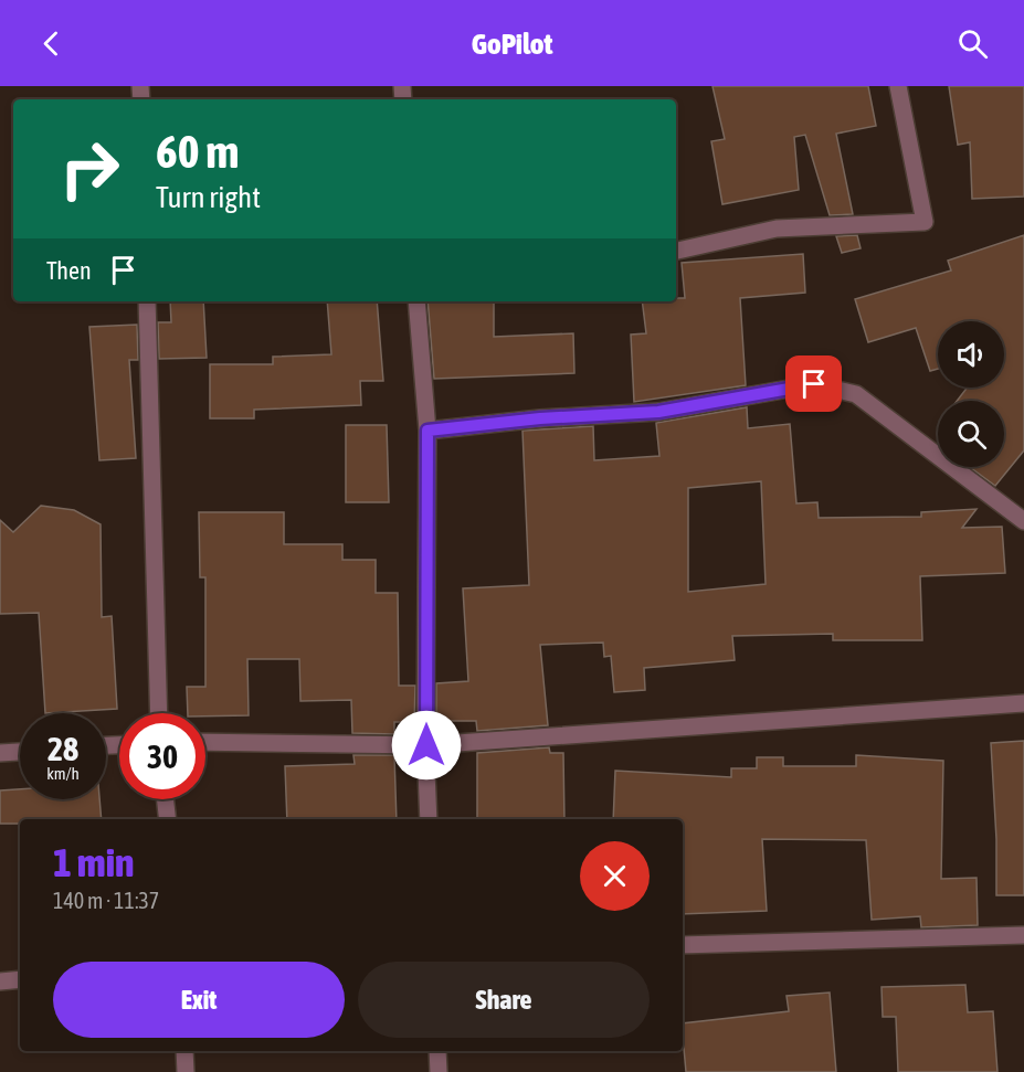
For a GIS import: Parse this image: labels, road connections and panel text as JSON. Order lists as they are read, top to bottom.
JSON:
{
  "page": {
    "header": "GoPilot",
    "turn": ["60 m", "Turn right"],
    "then": "Then",
    "speed": "28 km/h",
    "limit": "30",
    "heading": ["1 min", "140 m · 11:37"],
    "buttons": ["Exit", "Share"]
  }
}
